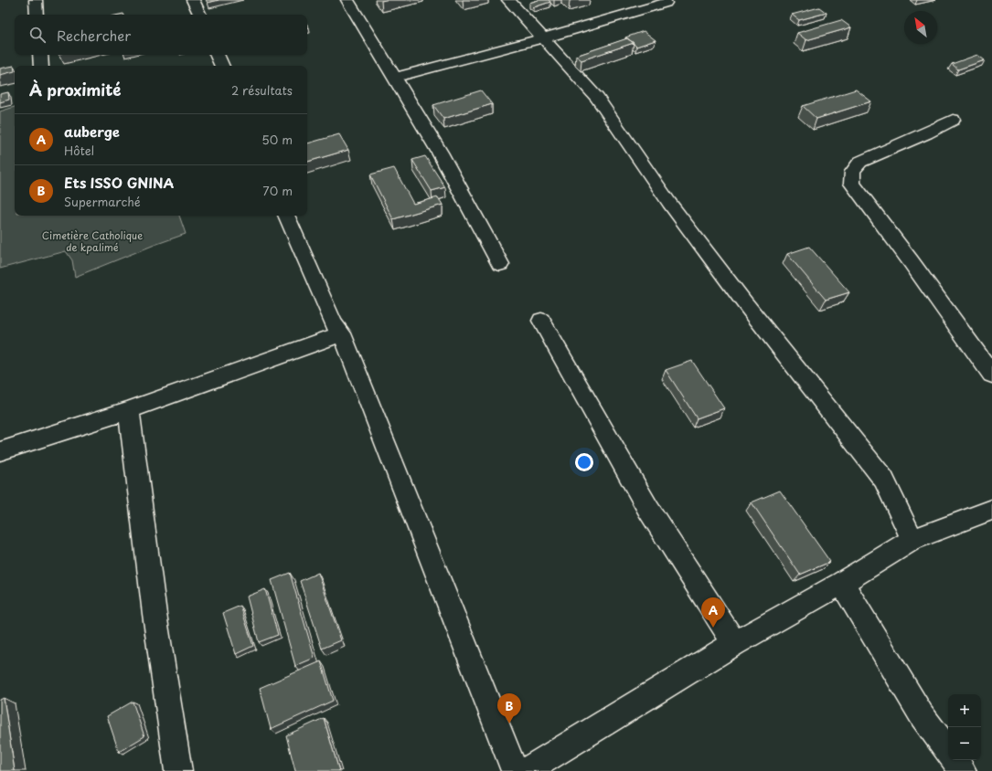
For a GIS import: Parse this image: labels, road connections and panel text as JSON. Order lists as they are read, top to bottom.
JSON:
{
  "parks": ["Cimetière Catholique de kpalimé"],
  "north": "top left",
  "page": {
    "search": "Rechercher",
    "heading": ["À proximité", "2 résultats"],
    "list": [
      {
        "mark": "A",
        "name": "auberge",
        "note": "Hôtel",
        "value": "50 m"
      },
      {
        "mark": "B",
        "name": "Ets ISSO GNINA",
        "note": "Supermarché",
        "value": "70 m"
      }
    ],
    "pins": ["A", "B"],
    "map_buttons": ["+", "−"]
  }
}
